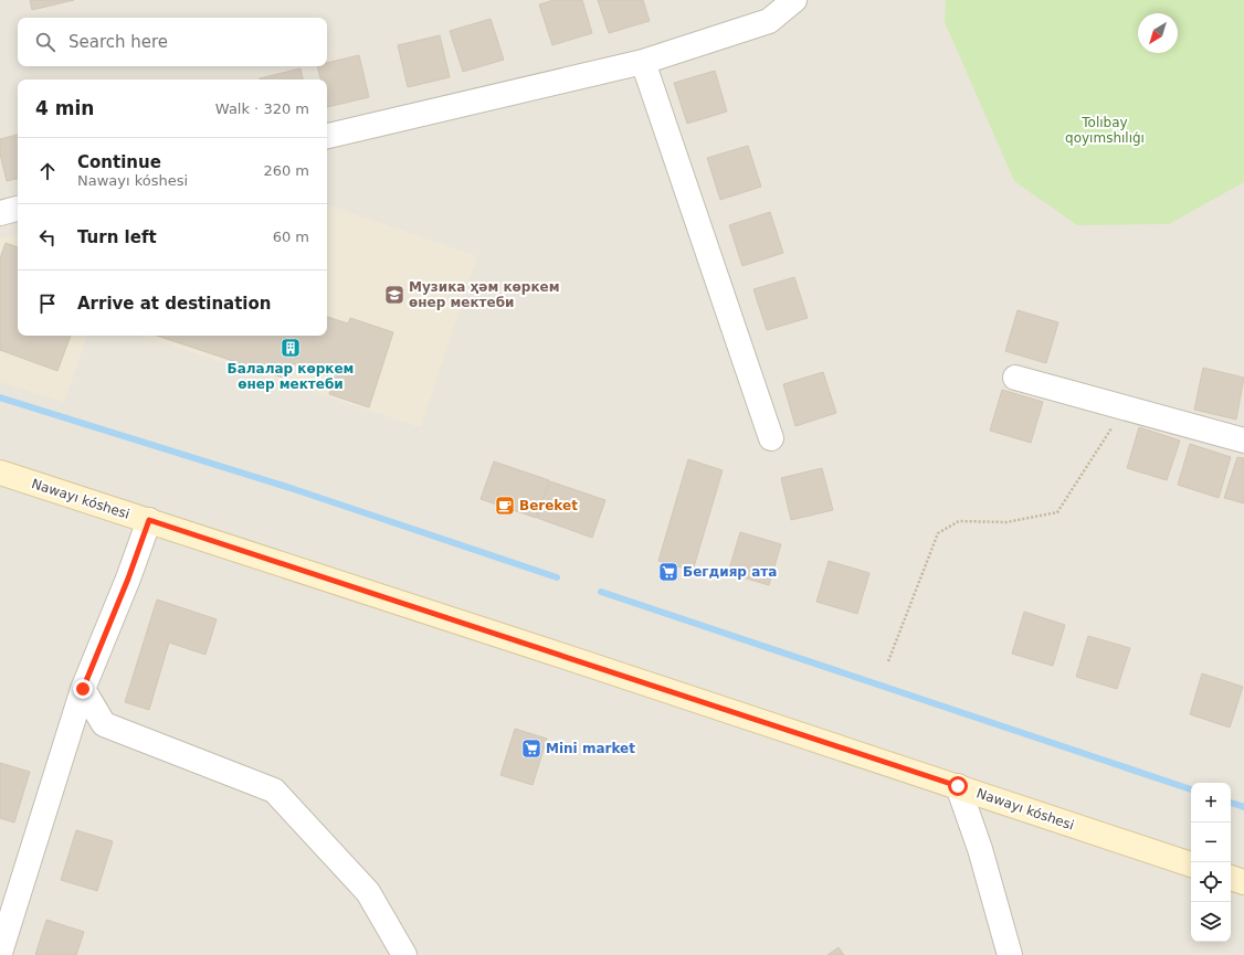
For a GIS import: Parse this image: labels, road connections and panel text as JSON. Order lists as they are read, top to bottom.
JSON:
{
  "streets": {
    "main road": ["Nawayı kóshesi"]
  },
  "parks": ["Tolıbay qoyımshılıǵı"],
  "places": {
    "school or university": ["Музика ҳәм көркем өнер мектеби"],
    "building": ["Балалар көркем өнер мектеби"],
    "cafe": ["Bereket"],
    "supermarket": ["Бегдияр ата", "Mini market"]
  },
  "north": "bottom left",
  "page": {
    "search": "Search here",
    "heading": ["4 min", "Walk · 320 m"],
    "list": [
      ["Continue", "Nawayı kóshesi", "260 m"],
      ["Turn left", "60 m"],
      "Arrive at destination"
    ],
    "map_buttons": ["+", "−"]
  }
}
